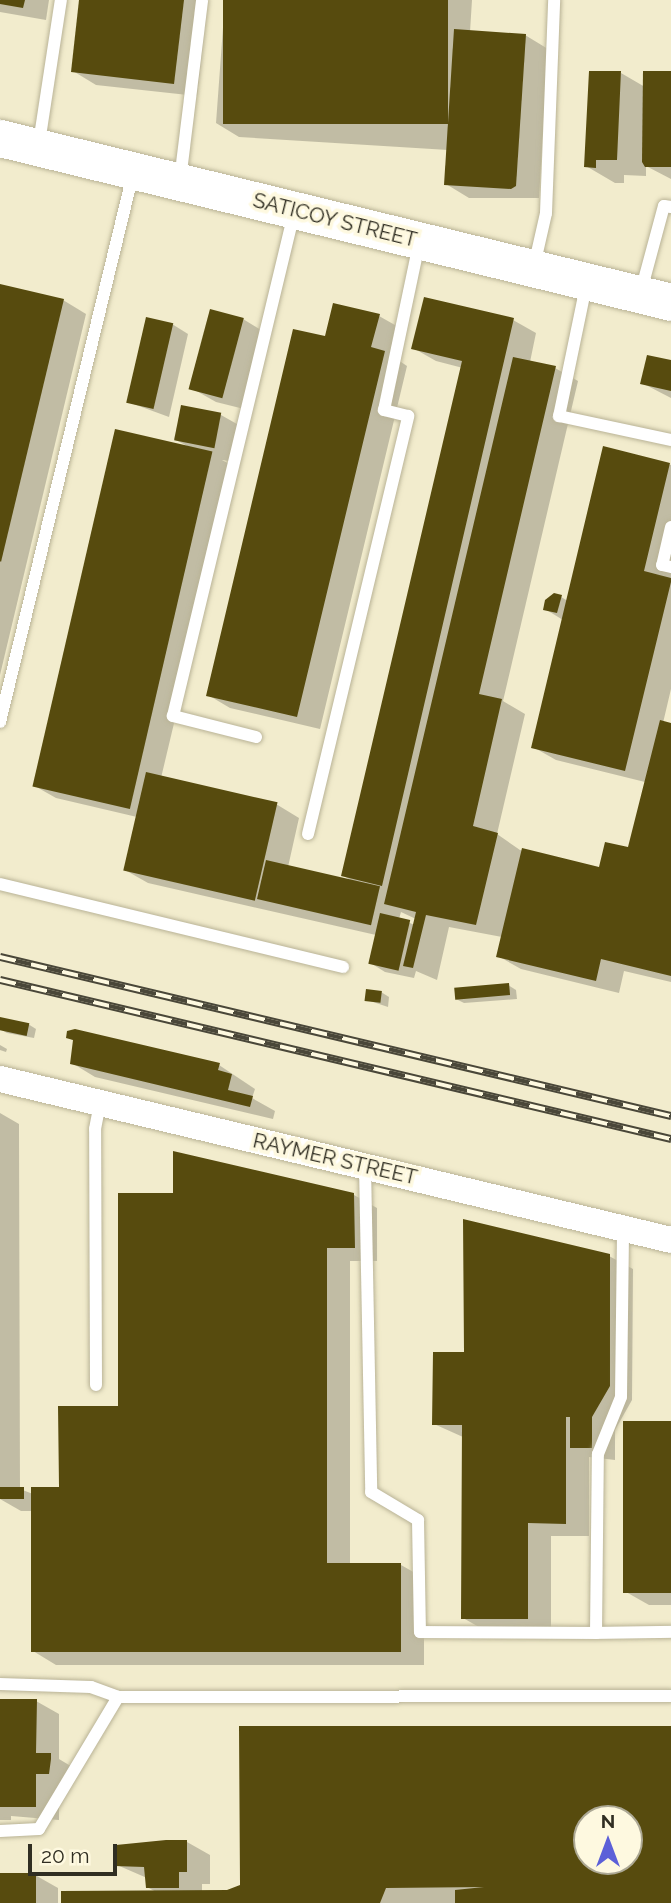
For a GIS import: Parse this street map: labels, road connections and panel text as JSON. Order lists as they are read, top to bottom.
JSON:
{
  "streets": {
    "street": ["SATICOY STREET", "RAYMER STREET"]
  },
  "scale_bar": "20 m",
  "north": "top"
}
